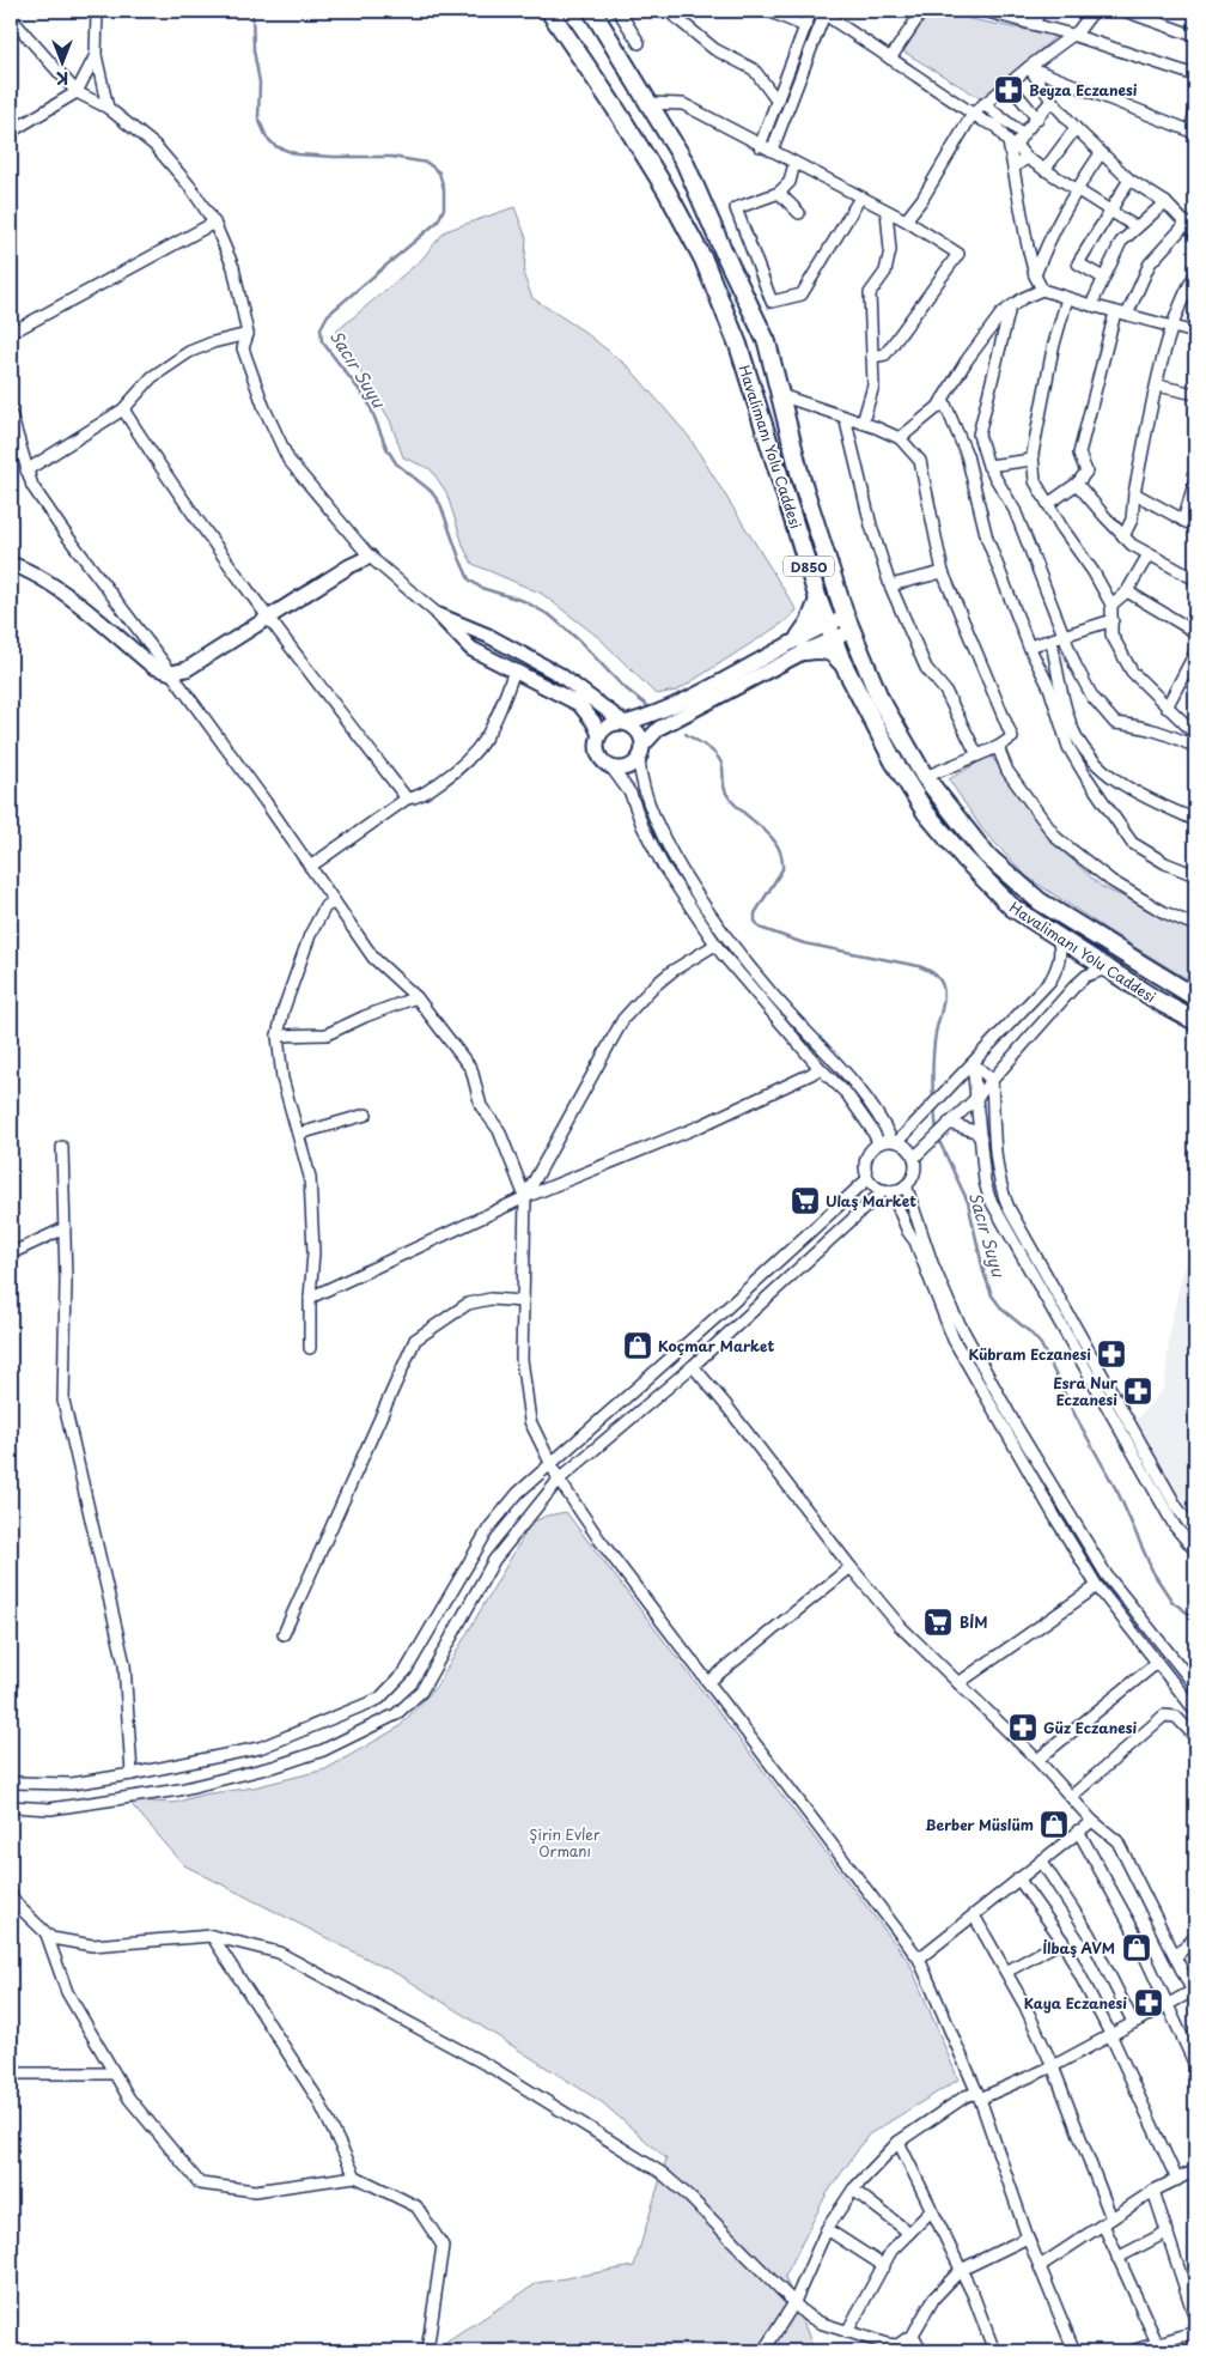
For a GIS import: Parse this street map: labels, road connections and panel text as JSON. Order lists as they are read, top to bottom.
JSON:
{
  "streets": {
    "highway": ["Havalimanı Yolu Caddesi", "D850"]
  },
  "water": ["Sacır Suyu"],
  "parks": ["Şirin Evler Ormanı"],
  "places": {
    "pharmacy": [
      "Beyza Eczanesi",
      "Kübram Eczanesi",
      "Esra Nur Eczanesi",
      "Güz Eczanesi",
      "Kaya Eczanesi"
    ],
    "supermarket": ["Ulaş Market", "BİM"],
    "shop": ["Koçmar Market", "Berber Müslüm", "İlbaş AVM"]
  },
  "north": "bottom"
}
